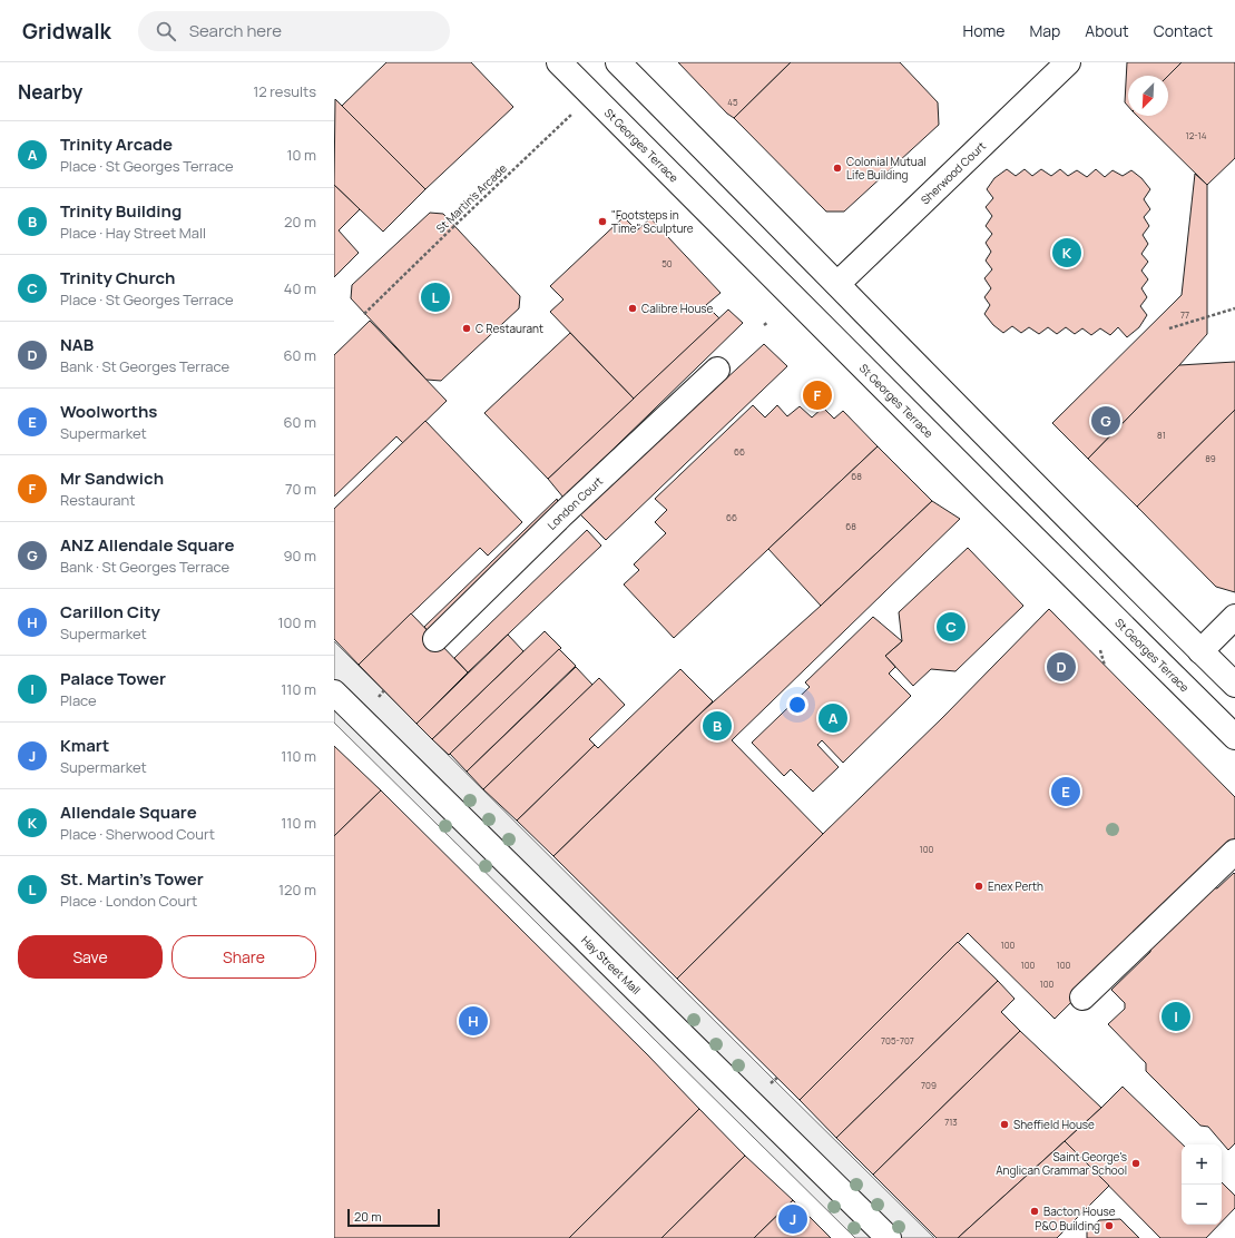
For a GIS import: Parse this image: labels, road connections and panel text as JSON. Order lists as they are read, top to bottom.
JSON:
{
  "streets": {
    "main road": [
      "St Georges Terrace",
      "Sherwood Court",
      "London Court",
      "Hay Street Mall"
    ],
    "path": ["St Martin's Arcade"]
  },
  "crossings": [
    ["St Georges Terrace", "St Martin's Arcade"]
  ],
  "places": [
    "Colonial Mutual Life Building",
    "\"Footsteps in Time\" Sculpture",
    "Calibre House",
    "C Restaurant",
    "Enex Perth",
    "Sheffield House",
    "Saint George's Anglican Grammar School",
    "Bacton House",
    "P&O Building"
  ],
  "house_numbers": [
    "45",
    "12-14",
    "50",
    "77",
    "81",
    "66",
    "89",
    "68",
    "66",
    "68",
    "100",
    "100",
    "100",
    "100",
    "100",
    "705-707",
    "709",
    "713"
  ],
  "scale_bar": "20 m",
  "north": "bottom left",
  "page": {
    "header": "Gridwalk",
    "search": "Search here",
    "nav": [
      "Home",
      "Map",
      "About",
      "Contact"
    ],
    "heading": ["Nearby", "12 results"],
    "list": [
      {
        "mark": "A",
        "name": "Trinity Arcade",
        "note": "Place · St Georges Terrace",
        "value": "10 m"
      },
      {
        "mark": "B",
        "name": "Trinity Building",
        "note": "Place · Hay Street Mall",
        "value": "20 m"
      },
      {
        "mark": "C",
        "name": "Trinity Church",
        "note": "Place · St Georges Terrace",
        "value": "40 m"
      },
      {
        "mark": "D",
        "name": "NAB",
        "note": "Bank · St Georges Terrace",
        "value": "60 m"
      },
      {
        "mark": "E",
        "name": "Woolworths",
        "note": "Supermarket",
        "value": "60 m"
      },
      {
        "mark": "F",
        "name": "Mr Sandwich",
        "note": "Restaurant",
        "value": "70 m"
      },
      {
        "mark": "G",
        "name": "ANZ Allendale Square",
        "note": "Bank · St Georges Terrace",
        "value": "90 m"
      },
      {
        "mark": "H",
        "name": "Carillon City",
        "note": "Supermarket",
        "value": "100 m"
      },
      {
        "mark": "I",
        "name": "Palace Tower",
        "note": "Place",
        "value": "110 m"
      },
      {
        "mark": "J",
        "name": "Kmart",
        "note": "Supermarket",
        "value": "110 m"
      },
      {
        "mark": "K",
        "name": "Allendale Square",
        "note": "Place · Sherwood Court",
        "value": "110 m"
      },
      {
        "mark": "L",
        "name": "St. Martin's Tower",
        "note": "Place · London Court",
        "value": "120 m"
      }
    ],
    "pins": [
      "K",
      "L",
      "F",
      "G",
      "C",
      "D",
      "A",
      "B",
      "E",
      "I",
      "H",
      "J"
    ],
    "buttons": ["Save", "Share"],
    "map_buttons": ["+", "−"],
    "scale": "20 m"
  }
}
